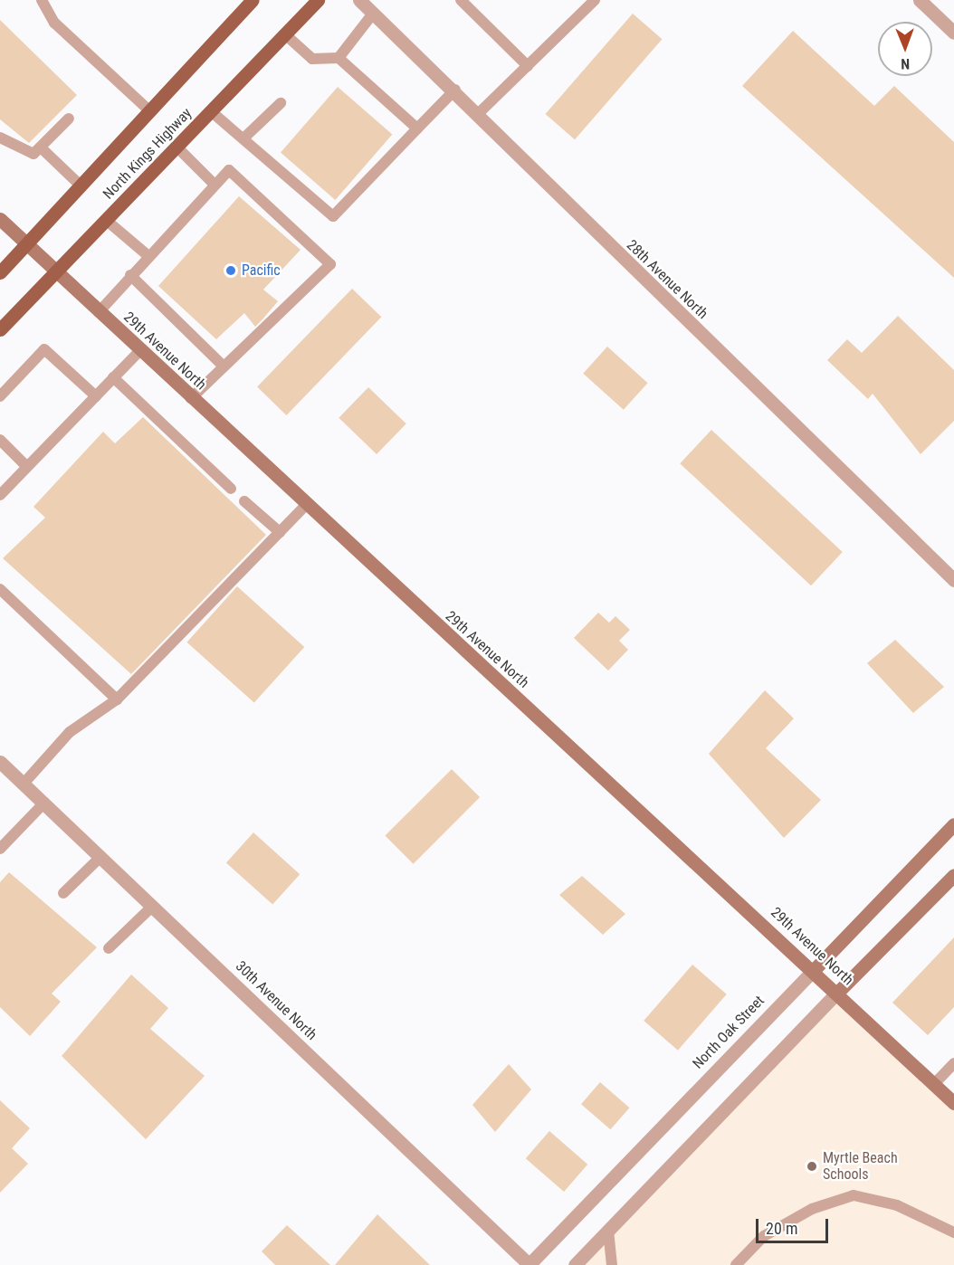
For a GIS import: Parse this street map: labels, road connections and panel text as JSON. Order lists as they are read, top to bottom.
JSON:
{
  "streets": {
    "main road": ["North Kings Highway", "29th Avenue North", "North Oak Street"],
    "street": ["28th Avenue North", "30th Avenue North"]
  },
  "crossings": [
    ["North Kings Highway", "29th Avenue North"],
    ["29th Avenue North", "North Oak Street"],
    ["30th Avenue North", "North Oak Street"]
  ],
  "places": ["Pacific", "Myrtle Beach Schools"],
  "scale_bar": "20 m",
  "north": "bottom"
}
